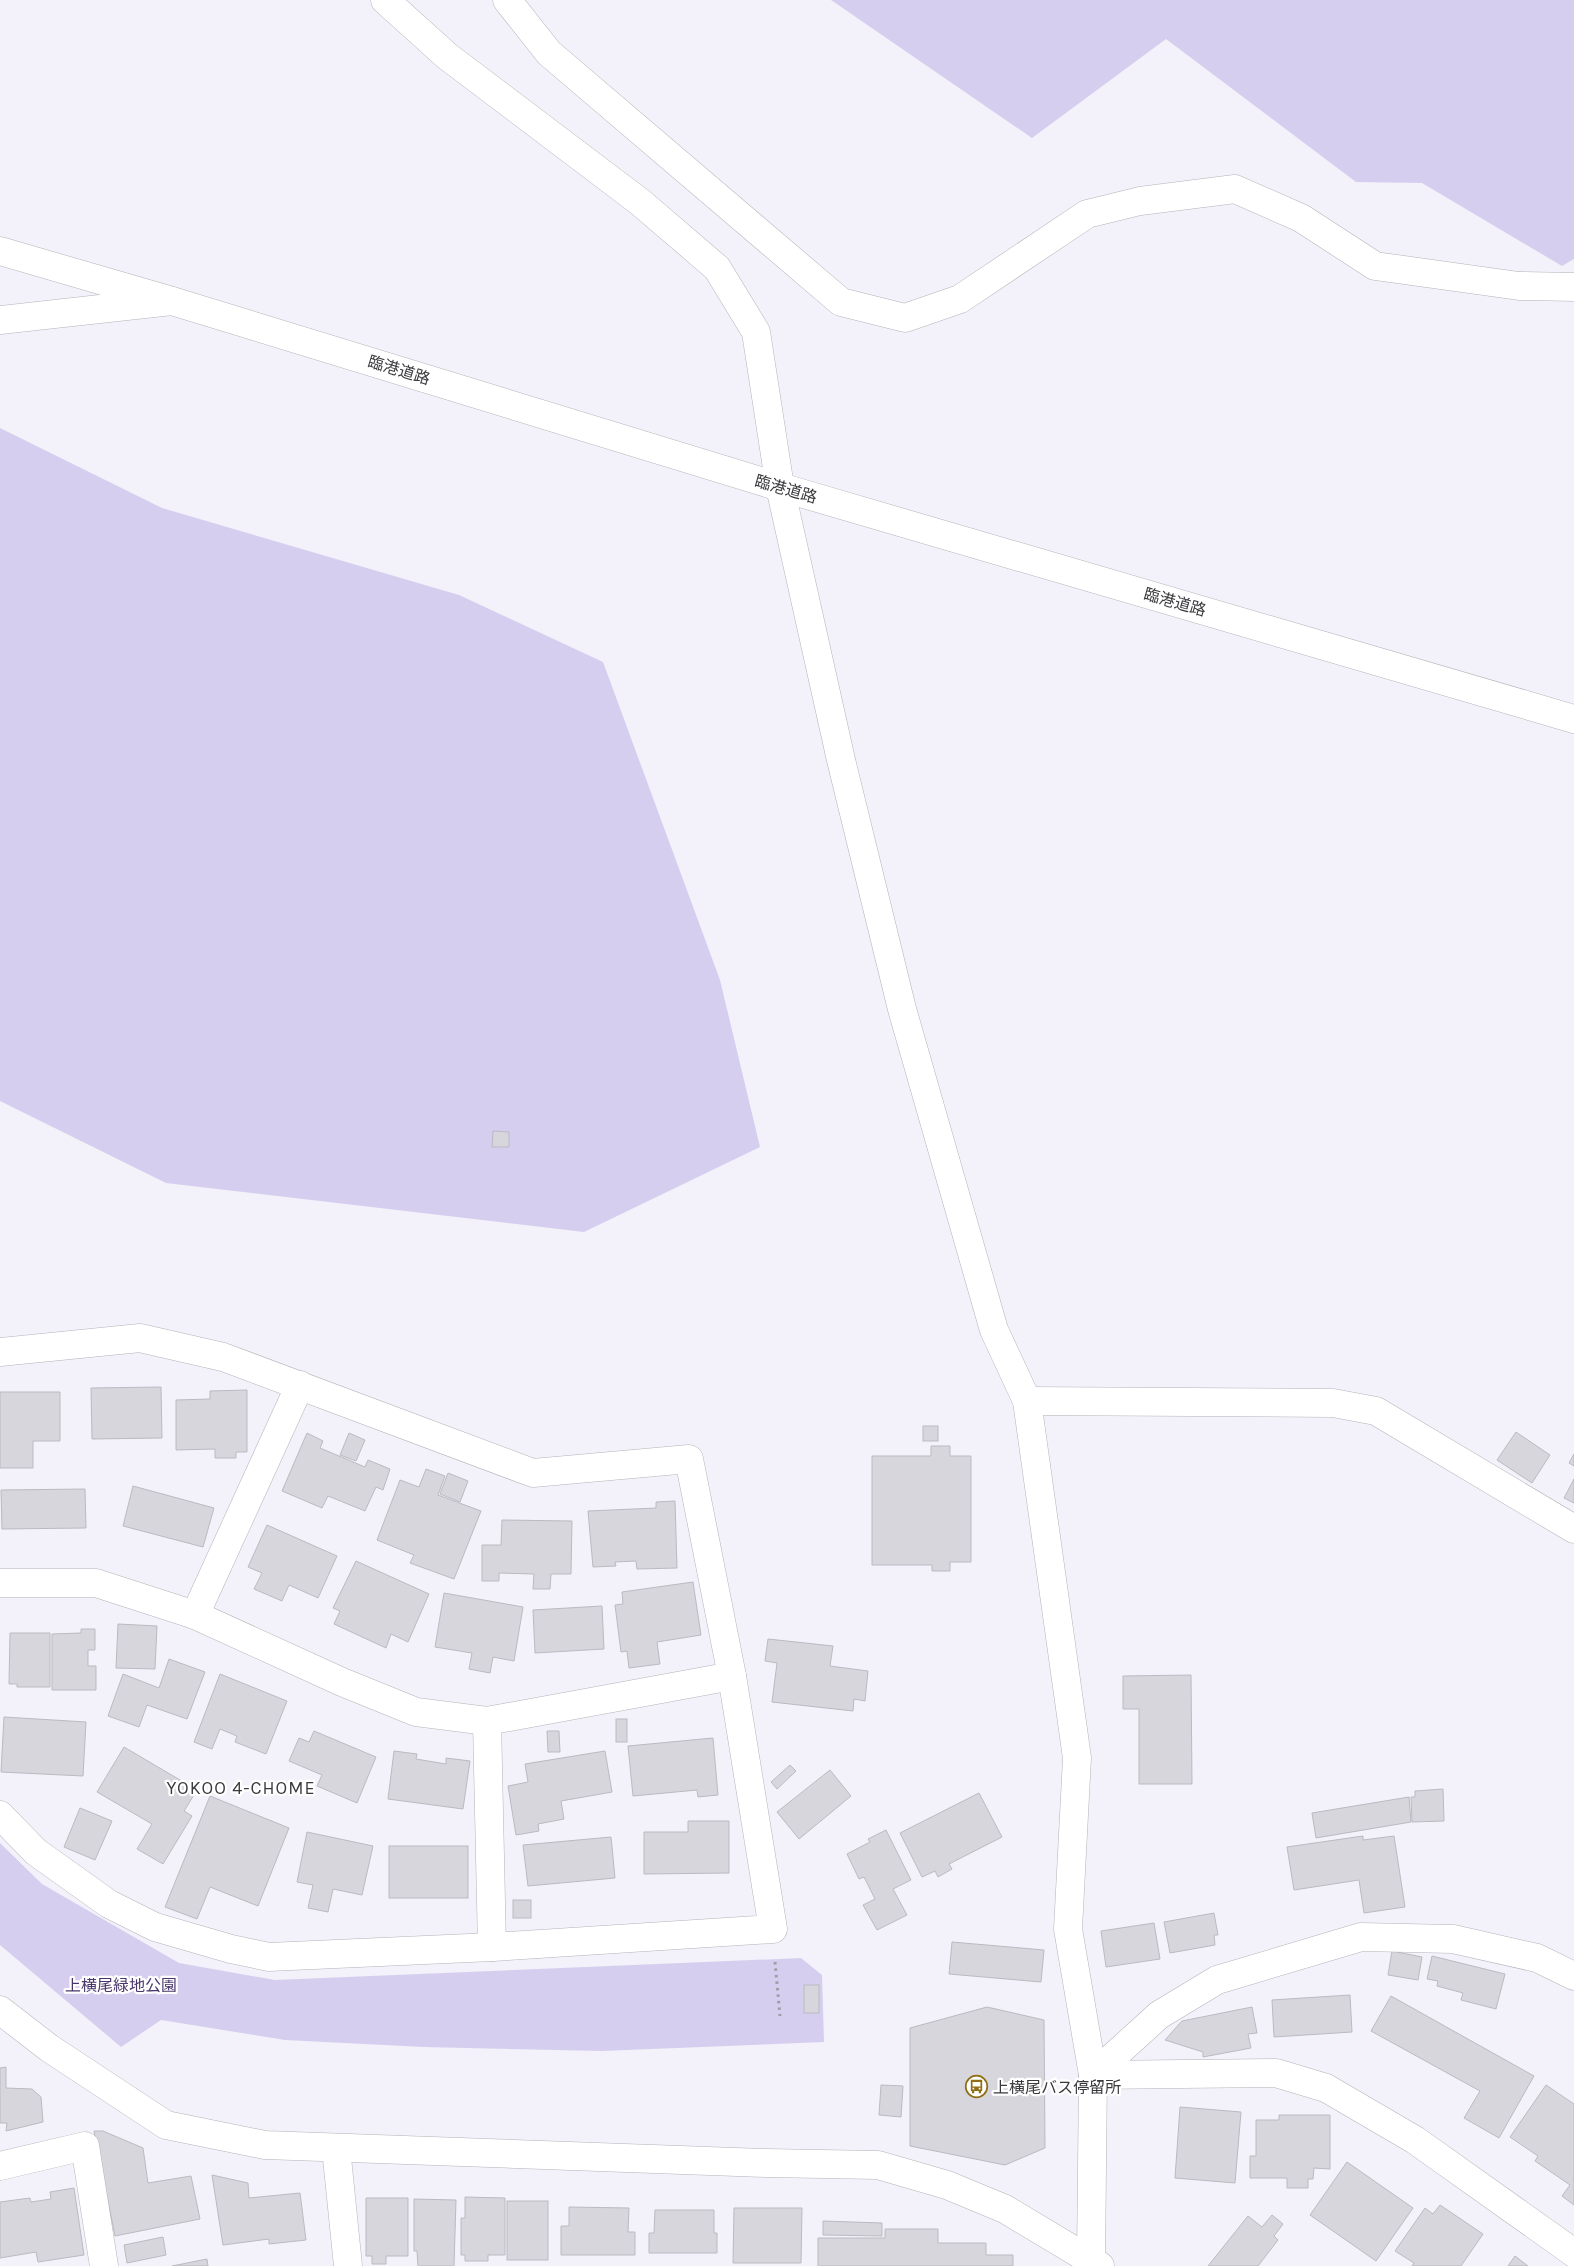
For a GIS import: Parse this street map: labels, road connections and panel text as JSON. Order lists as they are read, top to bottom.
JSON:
{
  "streets": {
    "street": ["臨港道路"]
  },
  "districts": ["YOKOO 4-CHOME"],
  "parks": ["上横尾緑地公園"],
  "places": {
    "bus stop": ["上横尾バス停留所"]
  }
}
